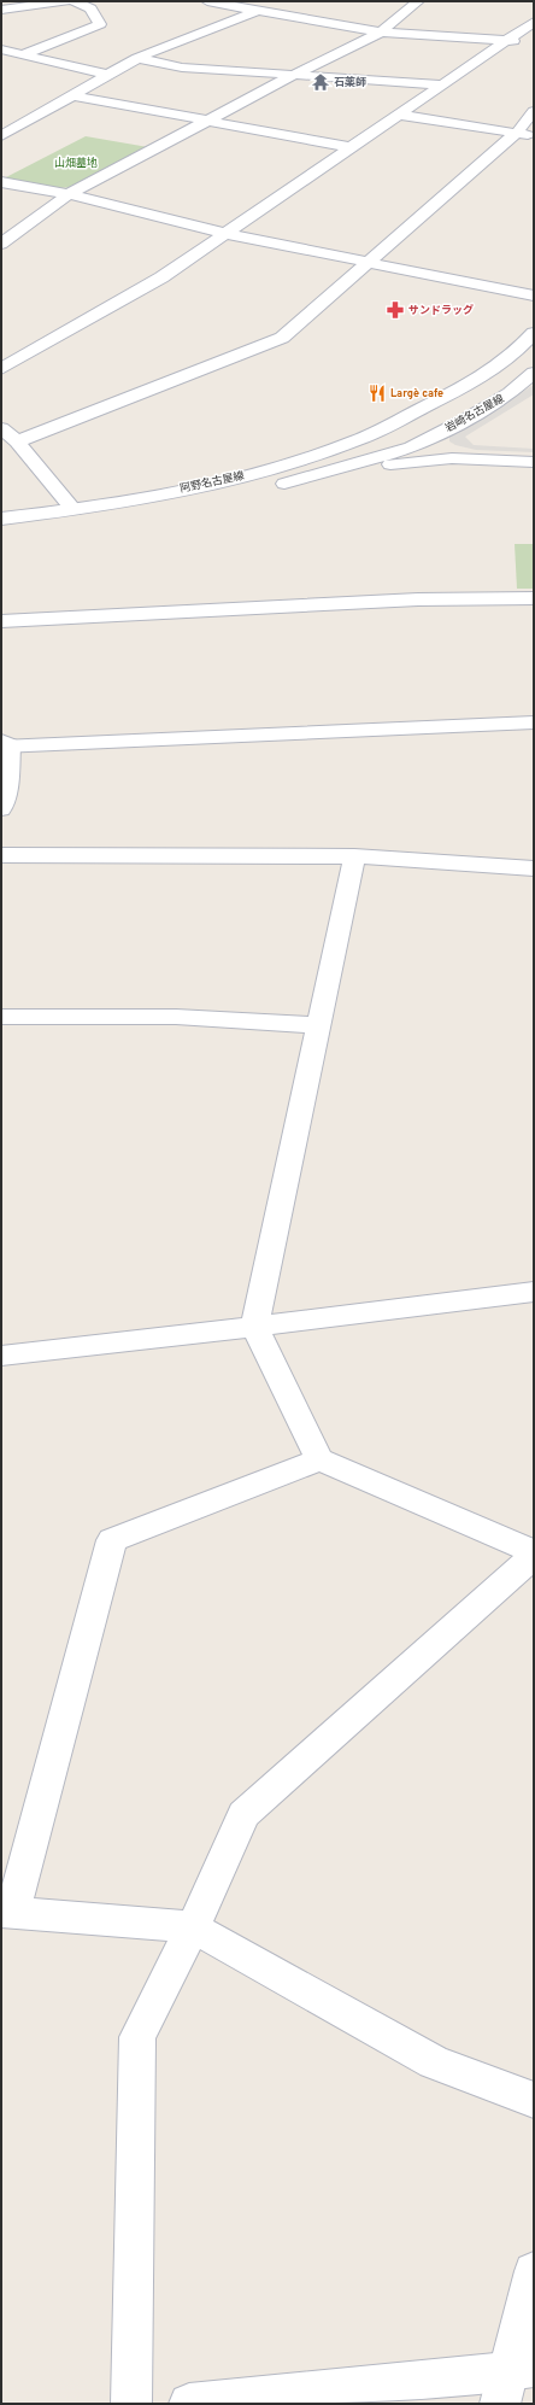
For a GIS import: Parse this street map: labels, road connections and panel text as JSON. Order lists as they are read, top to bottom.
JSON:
{
  "streets": {
    "street": ["岩崎名古屋線", "阿野名古屋線"]
  },
  "crossings": [
    ["岩崎名古屋線", "阿野名古屋線"]
  ],
  "parks": ["山畑墓地"],
  "places": {
    "temple": ["石薬師"],
    "pharmacy": ["サンドラッグ"],
    "restaurant": ["Largè cafe"]
  }
}
